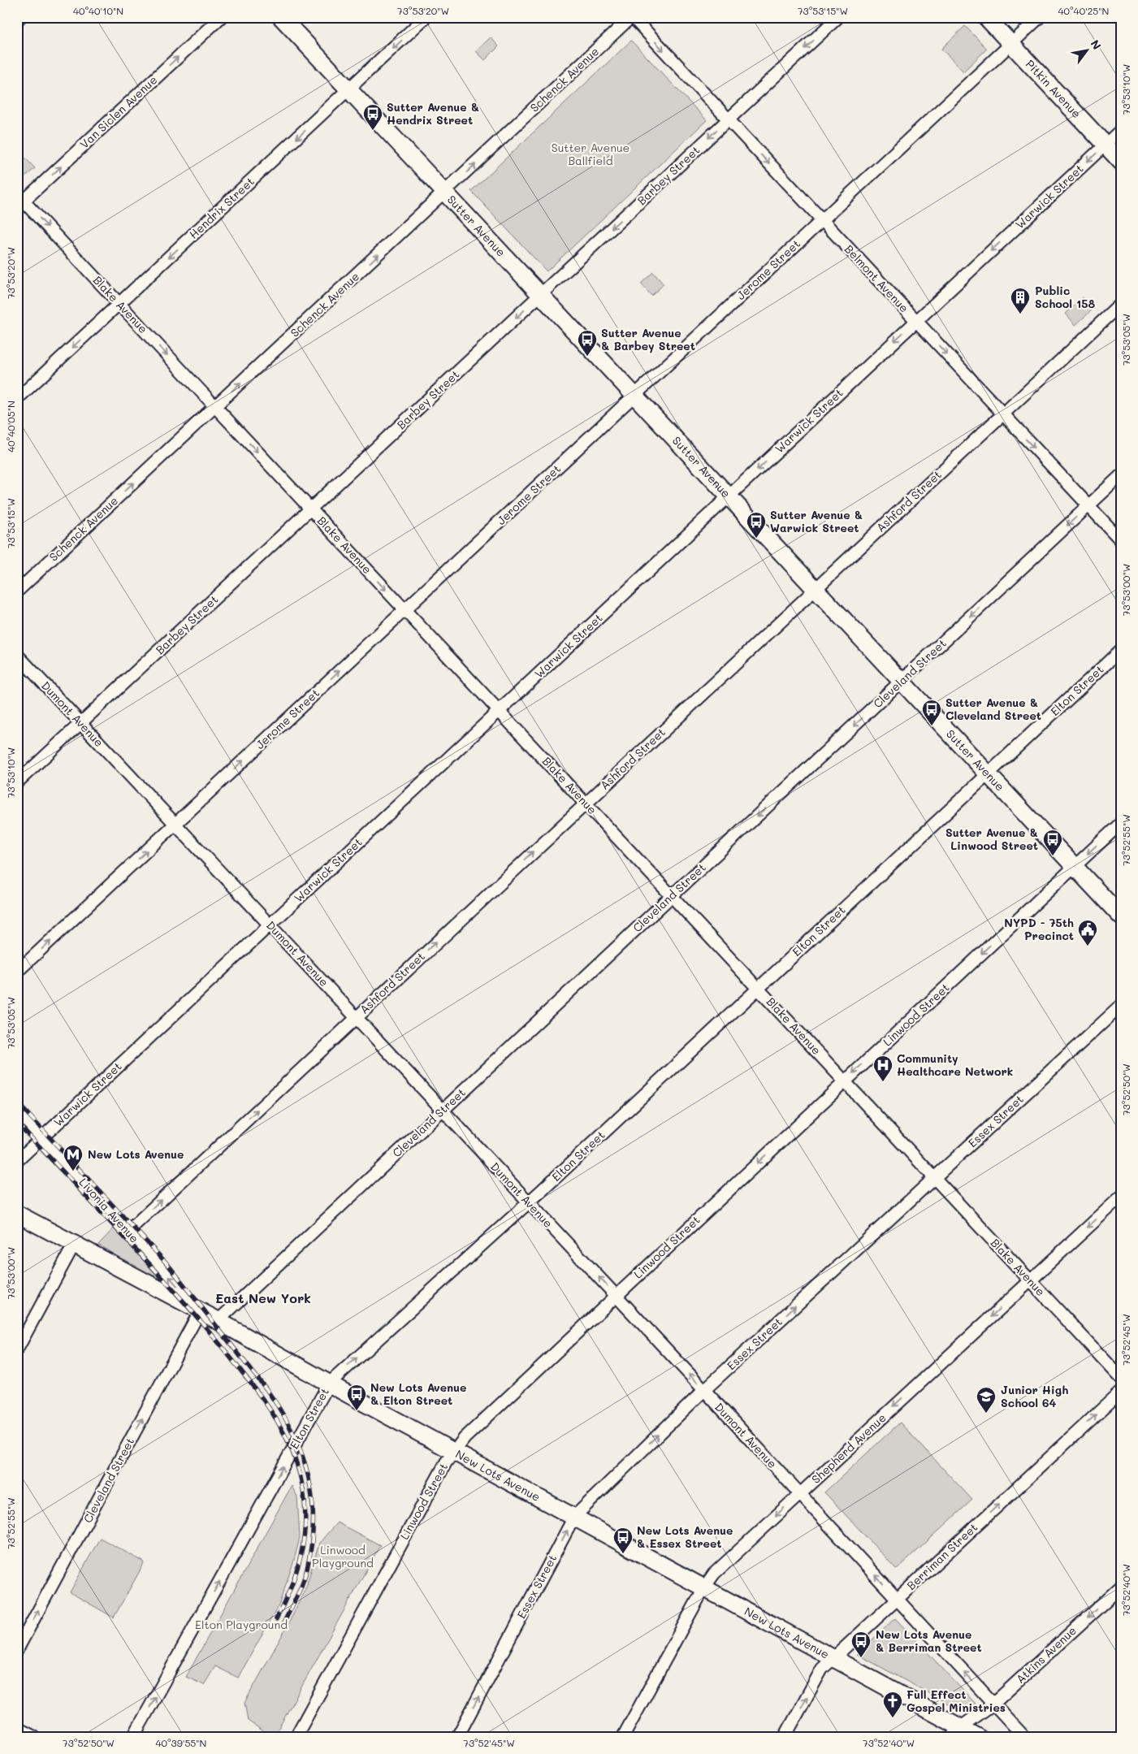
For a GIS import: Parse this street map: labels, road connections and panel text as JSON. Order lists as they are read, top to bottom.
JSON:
{
  "streets": {
    "street": [
      "Schenck Avenue",
      "Pitkin Avenue",
      "Van Siclen Avenue",
      "Barbey Street",
      "Warwick Street",
      "Hendrix Street",
      "Sutter Avenue",
      "Jerome Street",
      "Belmont Avenue",
      "Blake Avenue",
      "Ashford Street",
      "Cleveland Street",
      "Elton Street",
      "Dumont Avenue",
      "Linwood Street",
      "Essex Street",
      "Livonia Avenue",
      "Shepherd Avenue",
      "New Lots Avenue",
      "Berriman Street",
      "Atkins Avenue"
    ]
  },
  "crossings": [
    ["Schenck Avenue", "Sutter Avenue"],
    ["Schenck Avenue", "Belmont Avenue"],
    ["Schenck Avenue", "Blake Avenue"],
    ["Pitkin Avenue", "Warwick Street"],
    ["Pitkin Avenue", "Jerome Street"],
    ["Van Siclen Avenue", "Blake Avenue"],
    ["Barbey Street", "Sutter Avenue"],
    ["Barbey Street", "Belmont Avenue"],
    ["Barbey Street", "Blake Avenue"],
    ["Barbey Street", "Dumont Avenue"],
    ["Warwick Street", "Sutter Avenue"],
    ["Warwick Street", "Belmont Avenue"],
    ["Warwick Street", "Blake Avenue"],
    ["Warwick Street", "Dumont Avenue"],
    ["Warwick Street", "Livonia Avenue"],
    ["Hendrix Street", "Sutter Avenue"],
    ["Hendrix Street", "Blake Avenue"],
    ["Sutter Avenue", "Jerome Street"],
    ["Sutter Avenue", "Ashford Street"],
    ["Sutter Avenue", "Cleveland Street"],
    ["Sutter Avenue", "Elton Street"],
    ["Sutter Avenue", "Linwood Street"],
    ["Jerome Street", "Belmont Avenue"],
    ["Jerome Street", "Blake Avenue"],
    ["Jerome Street", "Dumont Avenue"],
    ["Belmont Avenue", "Ashford Street"],
    ["Belmont Avenue", "Cleveland Street"],
    ["Blake Avenue", "Ashford Street"],
    ["Blake Avenue", "Cleveland Street"],
    ["Blake Avenue", "Elton Street"],
    ["Blake Avenue", "Linwood Street"],
    ["Blake Avenue", "Essex Street"],
    ["Blake Avenue", "Shepherd Avenue"],
    ["Ashford Street", "Dumont Avenue"],
    ["Ashford Street", "Livonia Avenue"],
    ["Cleveland Street", "Dumont Avenue"],
    ["Cleveland Street", "Livonia Avenue"],
    ["Cleveland Street", "New Lots Avenue"],
    ["Elton Street", "Dumont Avenue"],
    ["Elton Street", "New Lots Avenue"],
    ["Dumont Avenue", "Linwood Street"],
    ["Dumont Avenue", "Essex Street"],
    ["Dumont Avenue", "Shepherd Avenue"],
    ["Dumont Avenue", "Berriman Street"],
    ["Dumont Avenue", "Atkins Avenue"],
    ["Linwood Street", "New Lots Avenue"],
    ["Essex Street", "New Lots Avenue"],
    ["Livonia Avenue", "New Lots Avenue"],
    ["Shepherd Avenue", "New Lots Avenue"],
    ["New Lots Avenue", "Berriman Street"],
    ["New Lots Avenue", "Atkins Avenue"]
  ],
  "one_way": [
    "Schenck Avenue",
    "Van Siclen Avenue",
    "Barbey Street",
    "Hendrix Street",
    "Jerome Street",
    "Belmont Avenue",
    "Ashford Street",
    "Elton Street",
    "Dumont Avenue",
    "Linwood Street",
    "Essex Street",
    "Livonia Avenue",
    "Shepherd Avenue",
    "Berriman Street",
    "Atkins Avenue"
  ],
  "districts": ["East New York"],
  "parks": ["Sutter Avenue Ballfield", "Linwood Playground", "Elton Playground"],
  "places": {
    "bus stop": [
      "Sutter Avenue & Hendrix Street",
      "Sutter Avenue & Barbey Street",
      "Sutter Avenue & Warwick Street",
      "Sutter Avenue & Cleveland Street",
      "Sutter Avenue & Linwood Street",
      "New Lots Avenue & Elton Street",
      "New Lots Avenue & Essex Street",
      "New Lots Avenue & Berriman Street"
    ],
    "building": ["Public School 158"],
    "public building": ["NYPD - 75th Precinct"],
    "hospital": ["Community Healthcare Network"],
    "metro station": ["New Lots Avenue"],
    "school or university": ["Junior High School 64"],
    "church": ["Full Effect Gospel Ministries"]
  },
  "north": "top right",
  "coordinates": [
    "40°40'10\"N",
    "73°53'20\"W",
    "73°53'15\"W",
    "40°40'25\"N",
    "73°53'10\"W",
    "73°53'05\"W",
    "40°40'05\"N",
    "73°53'00\"W",
    "73°52'55\"W",
    "73°52'50\"W",
    "73°52'45\"W",
    "73°52'40\"W",
    "40°39'55\"N"
  ]
}
